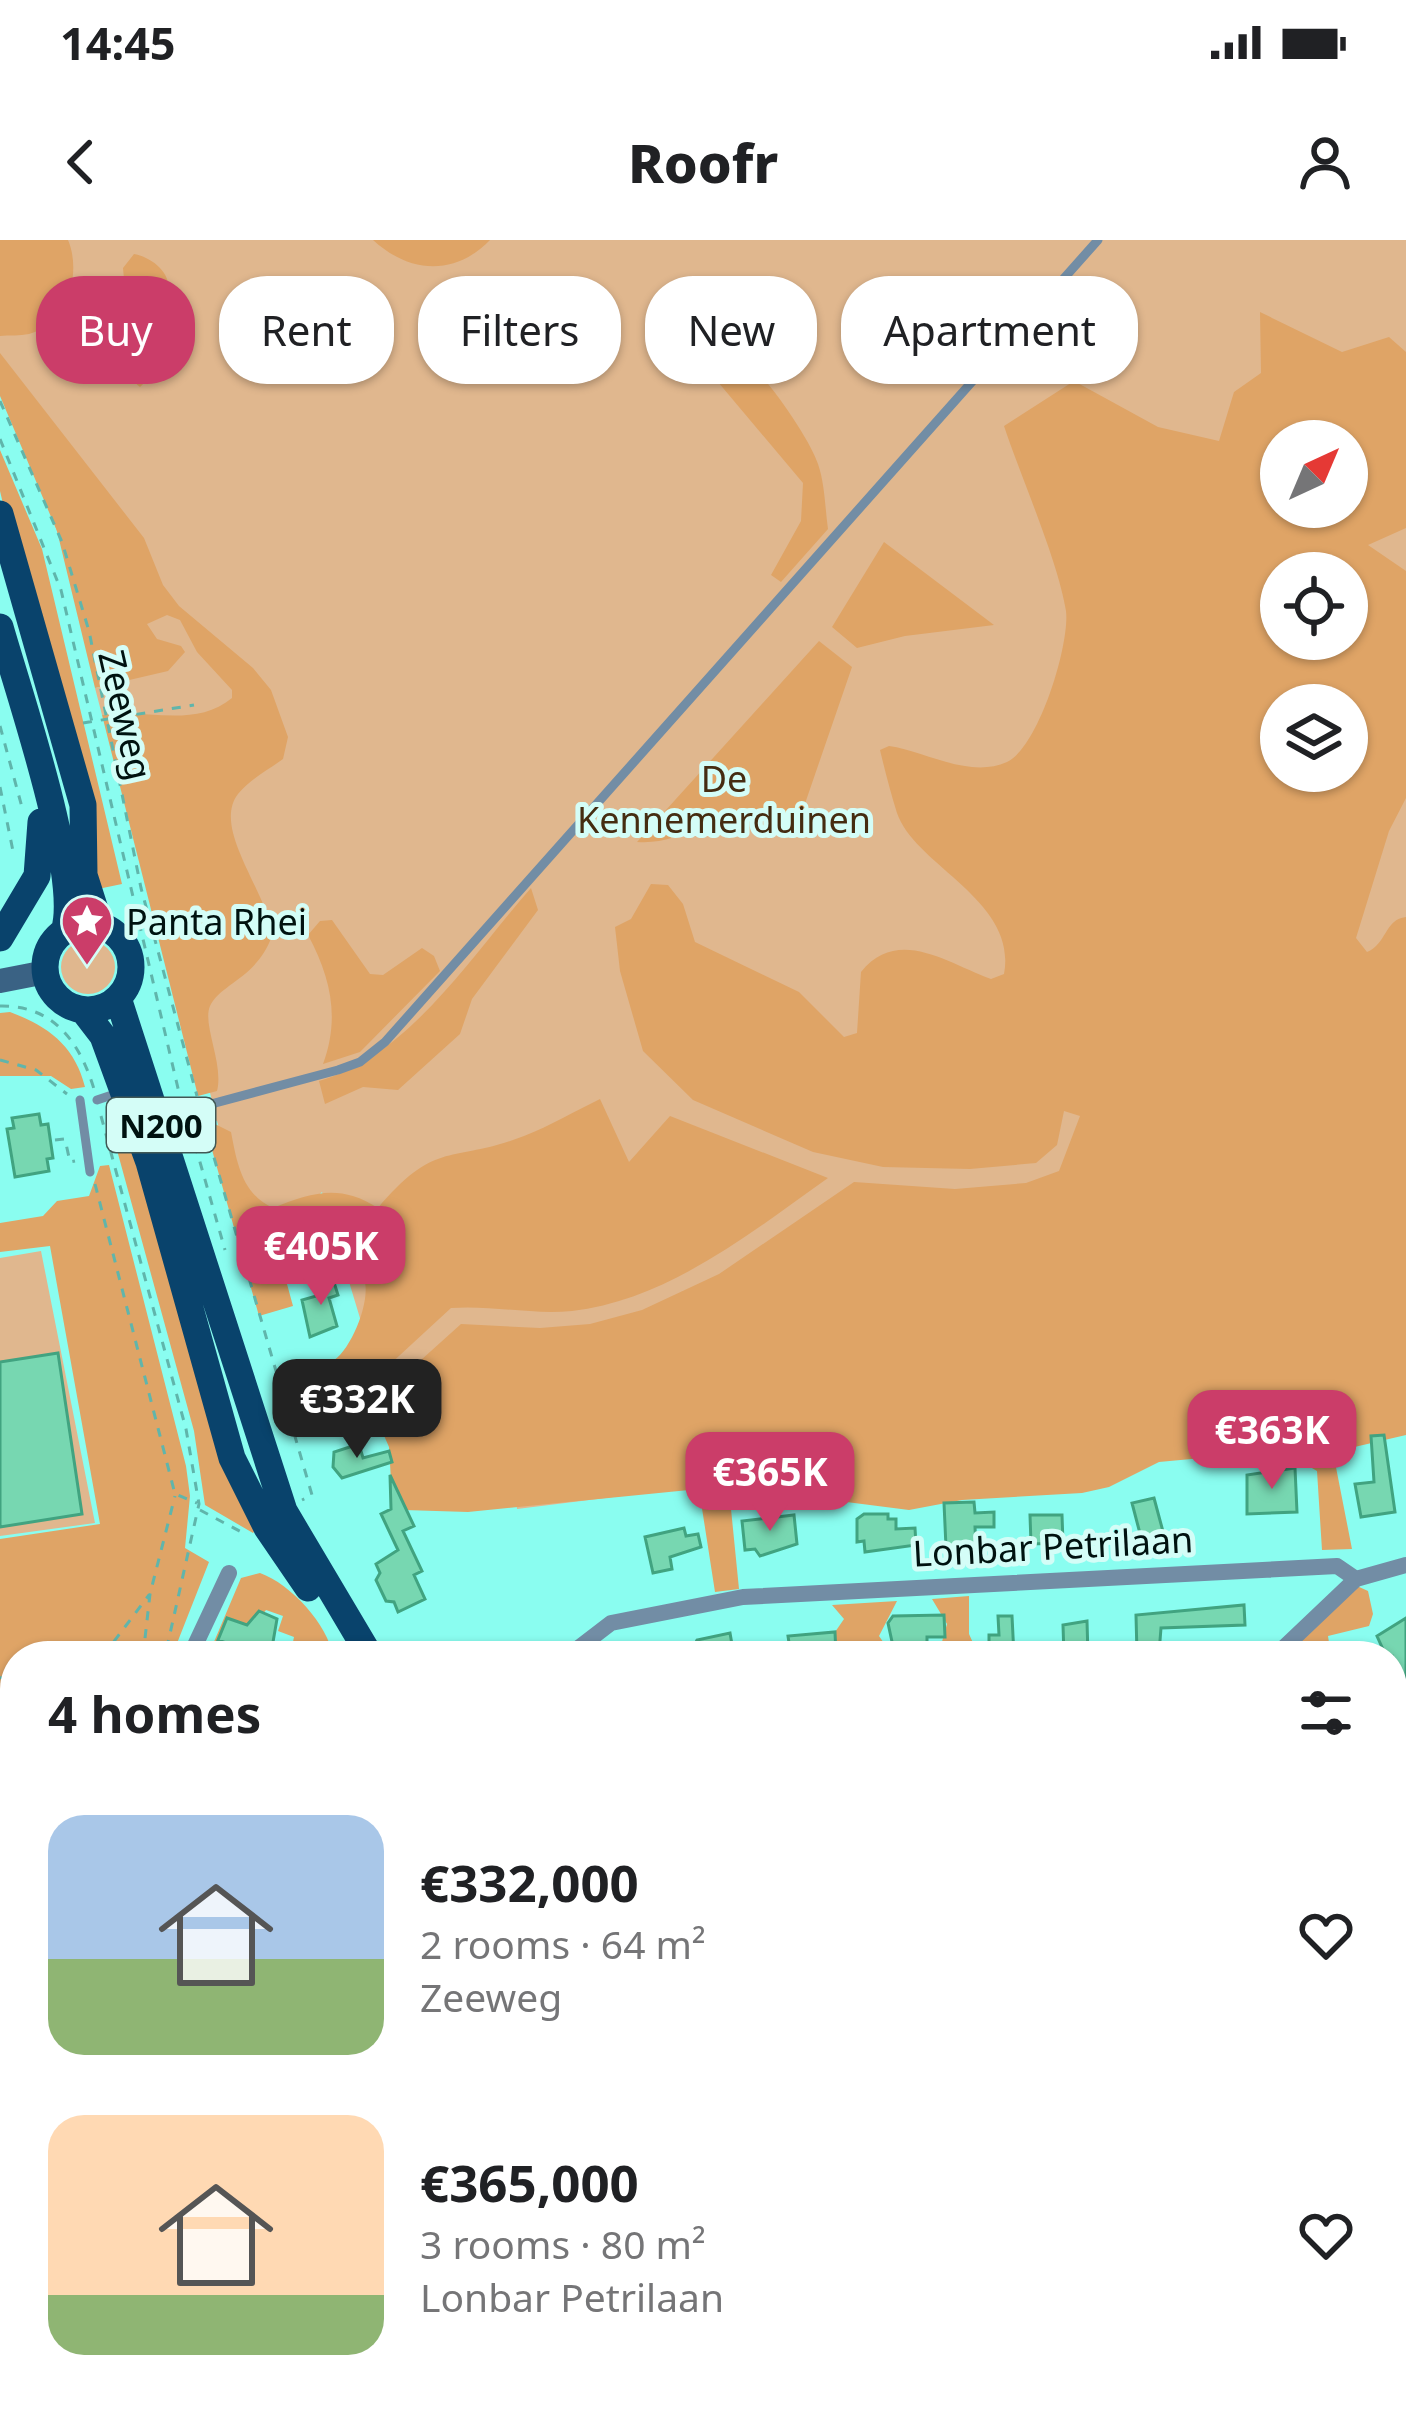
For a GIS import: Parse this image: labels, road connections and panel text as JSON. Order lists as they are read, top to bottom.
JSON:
{
  "streets": {
    "main road": ["Zeeweg", "N200"],
    "street": ["Lonbar Petrilaan"]
  },
  "crossings": [
    ["Zeeweg", "N200"]
  ],
  "parks": ["De Kennemerduinen"],
  "places": {
    "place": ["Panta Rhei"]
  },
  "north": "top right",
  "page": {
    "status": "14:45",
    "header": "Roofr",
    "chip": [
      "Buy",
      "Rent",
      "Filters",
      "New",
      "Apartment"
    ],
    "price": [
      "€405K",
      "€332K",
      "€363K",
      "€365K"
    ],
    "heading": "4 homes",
    "list": [
      {
        "name": "€332,000",
        "note": "2 rooms · 64 m² · Zeeweg"
      },
      {
        "name": "€365,000",
        "note": "3 rooms · 80 m² · Lonbar Petrilaan"
      }
    ]
  }
}
